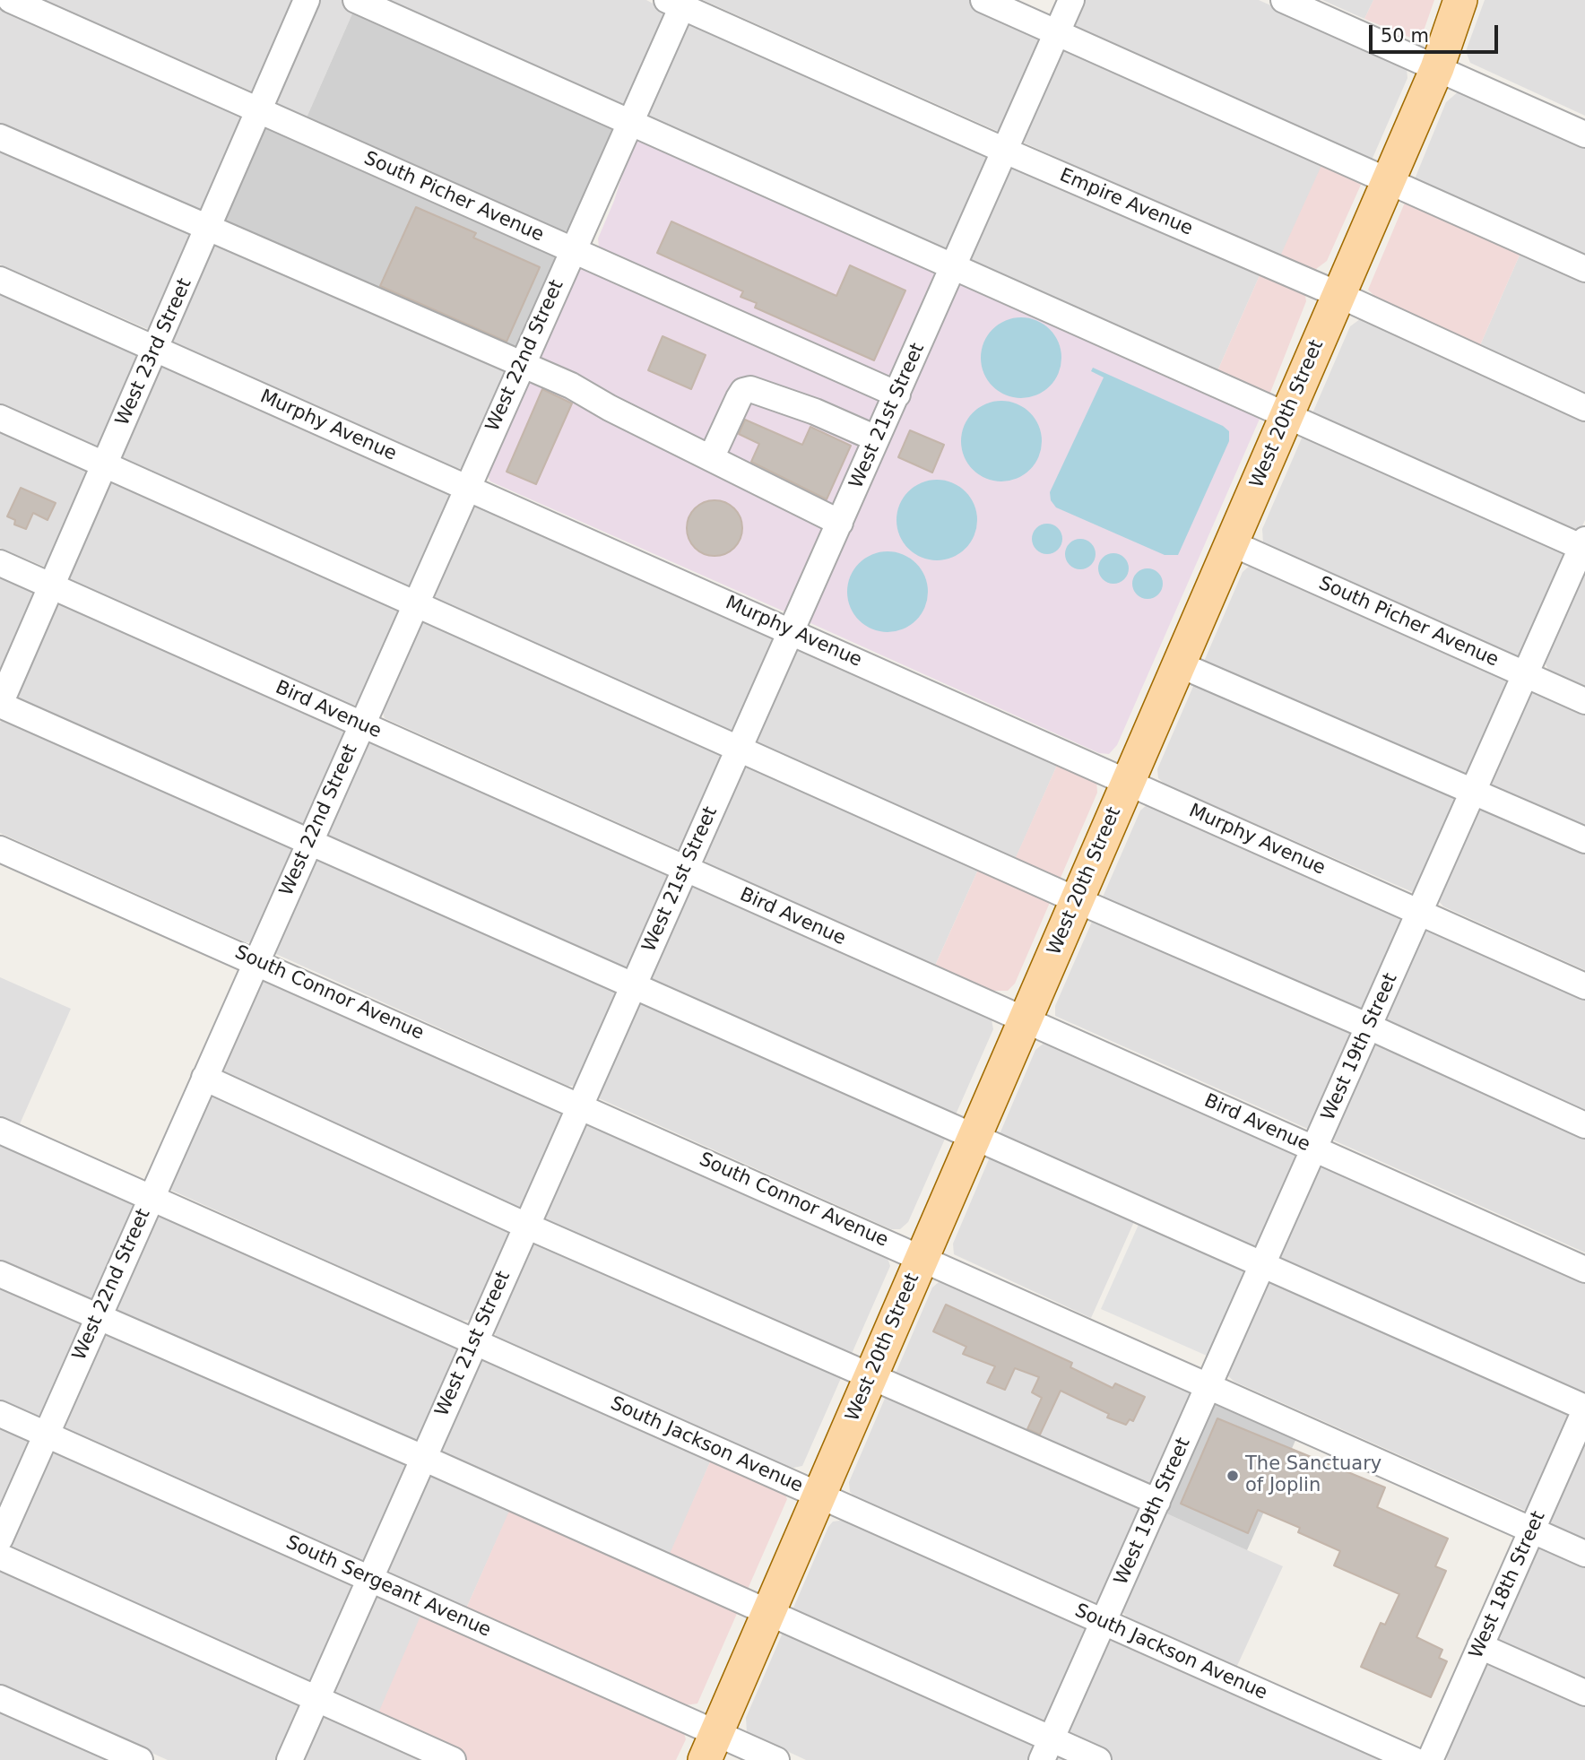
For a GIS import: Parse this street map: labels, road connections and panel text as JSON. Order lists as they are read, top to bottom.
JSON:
{
  "streets": {
    "main road": ["West 20th Street"],
    "street": [
      "South Picher Avenue",
      "Empire Avenue",
      "West 23rd Street",
      "West 22nd Street",
      "West 21st Street",
      "Murphy Avenue",
      "Bird Avenue",
      "South Connor Avenue",
      "West 19th Street",
      "South Jackson Avenue",
      "West 18th Street",
      "South Sergeant Avenue"
    ]
  },
  "crossings": [
    ["South Picher Avenue", "West 23rd Street"],
    ["South Picher Avenue", "West 22nd Street"],
    ["South Picher Avenue", "West 20th Street"],
    ["South Picher Avenue", "West 21st Street"],
    ["South Picher Avenue", "West 19th Street"],
    ["Empire Avenue", "West 22nd Street"],
    ["Empire Avenue", "West 20th Street"],
    ["Empire Avenue", "West 21st Street"],
    ["West 23rd Street", "Murphy Avenue"],
    ["West 23rd Street", "Bird Avenue"],
    ["West 22nd Street", "Murphy Avenue"],
    ["West 22nd Street", "Bird Avenue"],
    ["West 22nd Street", "South Connor Avenue"],
    ["West 22nd Street", "South Jackson Avenue"],
    ["West 22nd Street", "South Sergeant Avenue"],
    ["West 20th Street", "Murphy Avenue"],
    ["West 20th Street", "Bird Avenue"],
    ["West 20th Street", "South Connor Avenue"],
    ["West 20th Street", "South Jackson Avenue"],
    ["West 20th Street", "South Sergeant Avenue"],
    ["West 21st Street", "Murphy Avenue"],
    ["West 21st Street", "Bird Avenue"],
    ["West 21st Street", "South Connor Avenue"],
    ["West 21st Street", "South Jackson Avenue"],
    ["West 21st Street", "South Sergeant Avenue"],
    ["Murphy Avenue", "West 19th Street"],
    ["Bird Avenue", "West 19th Street"],
    ["South Connor Avenue", "West 19th Street"],
    ["South Connor Avenue", "West 18th Street"],
    ["West 19th Street", "South Jackson Avenue"]
  ],
  "places": ["The Sanctuary of Joplin"],
  "scale_bar": "50 m"
}
